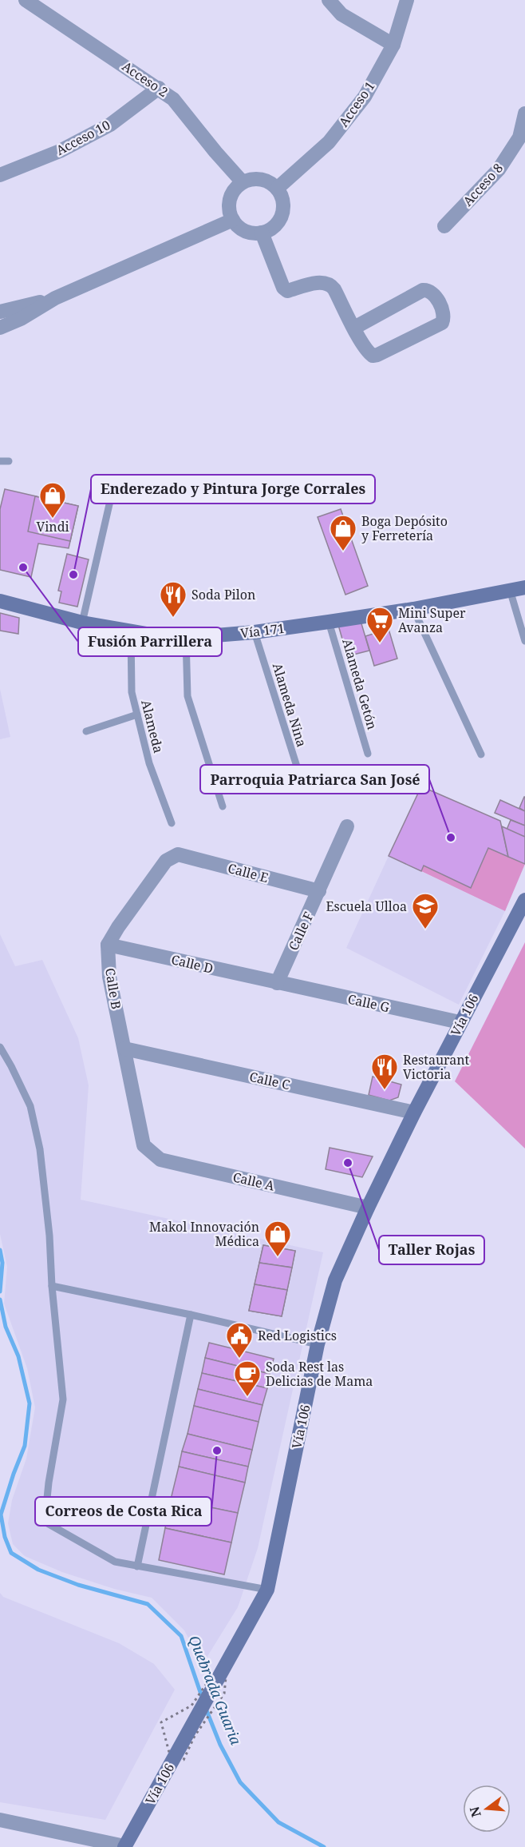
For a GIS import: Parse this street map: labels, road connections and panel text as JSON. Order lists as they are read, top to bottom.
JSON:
{
  "streets": {
    "main road": ["Vía 171", "Vía 106"],
    "street": [
      "Acceso 2",
      "Acceso 1",
      "Acceso 10",
      "Acceso 8",
      "Calle E",
      "Calle F",
      "Calle D",
      "Calle B",
      "Calle G",
      "Calle C",
      "Calle A"
    ],
    "lane": ["Alameda Getón", "Alameda Nina", "Alameda"]
  },
  "crossings": [
    ["Acceso 2", "Acceso 1"],
    ["Acceso 2", "Acceso 10"],
    ["Vía 171", "Alameda Getón"],
    ["Vía 171", "Alameda Nina"],
    ["Vía 171", "Alameda"],
    ["Calle E", "Calle F"],
    ["Calle E", "Calle D"],
    ["Calle E", "Calle B"],
    ["Calle F", "Calle D"],
    ["Calle F", "Calle G"],
    ["Calle D", "Calle B"],
    ["Calle D", "Calle G"],
    ["Calle B", "Calle C"],
    ["Calle B", "Calle A"],
    ["Calle G", "Vía 106"],
    ["Vía 106", "Calle C"],
    ["Vía 106", "Calle A"]
  ],
  "water": ["Quebrada Guaria"],
  "places": {
    "shop": ["Vindi", "Boga Depósito y Ferretería", "Makol Innovación Médica"],
    "other": [
      "Fusión Parrillera",
      "Enderezado y Pintura Jorge Corrales",
      "Parroquia Patriarca San José",
      "Taller Rojas",
      "Correos de Costa Rica"
    ],
    "restaurant": ["Soda Pilon", "Restaurant Victoria"],
    "supermarket": ["Mini Super Avanza"],
    "school or university": ["Escuela Ulloa"],
    "public building": ["Red Logistics"],
    "cafe": ["Soda Rest las Delicias de Mama"]
  },
  "north": "left"
}
